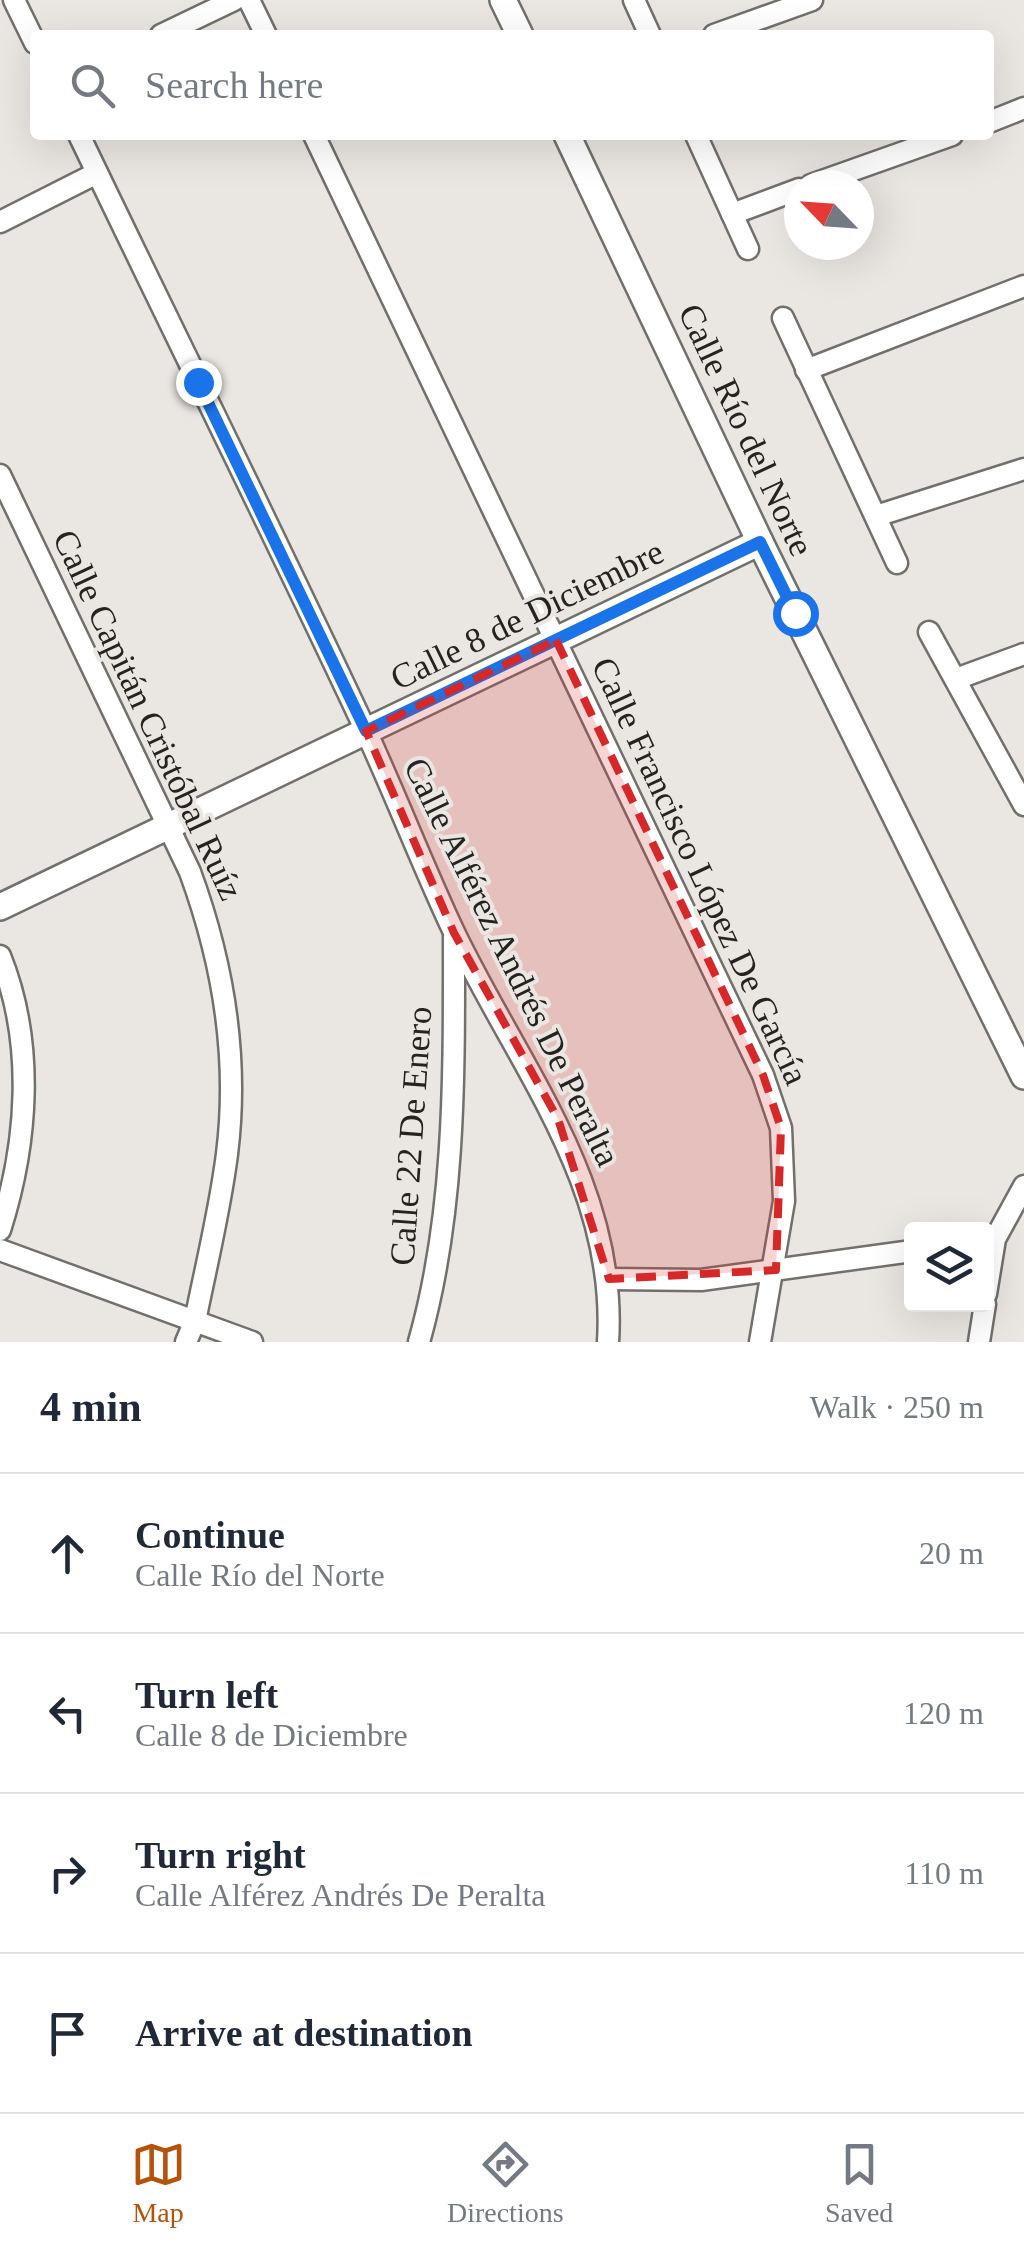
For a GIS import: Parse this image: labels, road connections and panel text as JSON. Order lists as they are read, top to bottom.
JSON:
{
  "streets": {
    "street": [
      "Calle Río del Norte",
      "Calle 8 de Diciembre",
      "Calle Capitán Cristóbal Ruíz",
      "Calle Francisco López De García",
      "Calle Alférez Andrés De Peralta",
      "Calle 22 De Enero"
    ]
  },
  "crossings": [
    ["Calle Río del Norte", "Calle 8 de Diciembre"],
    ["Calle 8 de Diciembre", "Calle Capitán Cristóbal Ruíz"],
    ["Calle 8 de Diciembre", "Calle Francisco López De García"],
    ["Calle 8 de Diciembre", "Calle Alférez Andrés De Peralta"],
    ["Calle Alférez Andrés De Peralta", "Calle 22 De Enero"]
  ],
  "north": "top left",
  "page": {
    "search": "Search here",
    "heading": ["4 min", "Walk · 250 m"],
    "list": [
      ["Continue", "Calle Río del Norte", "20 m"],
      ["Turn left", "Calle 8 de Diciembre", "120 m"],
      ["Turn right", "Calle Alférez Andrés De Peralta", "110 m"],
      "Arrive at destination"
    ],
    "nav": ["Map", "Directions", "Saved"]
  }
}
